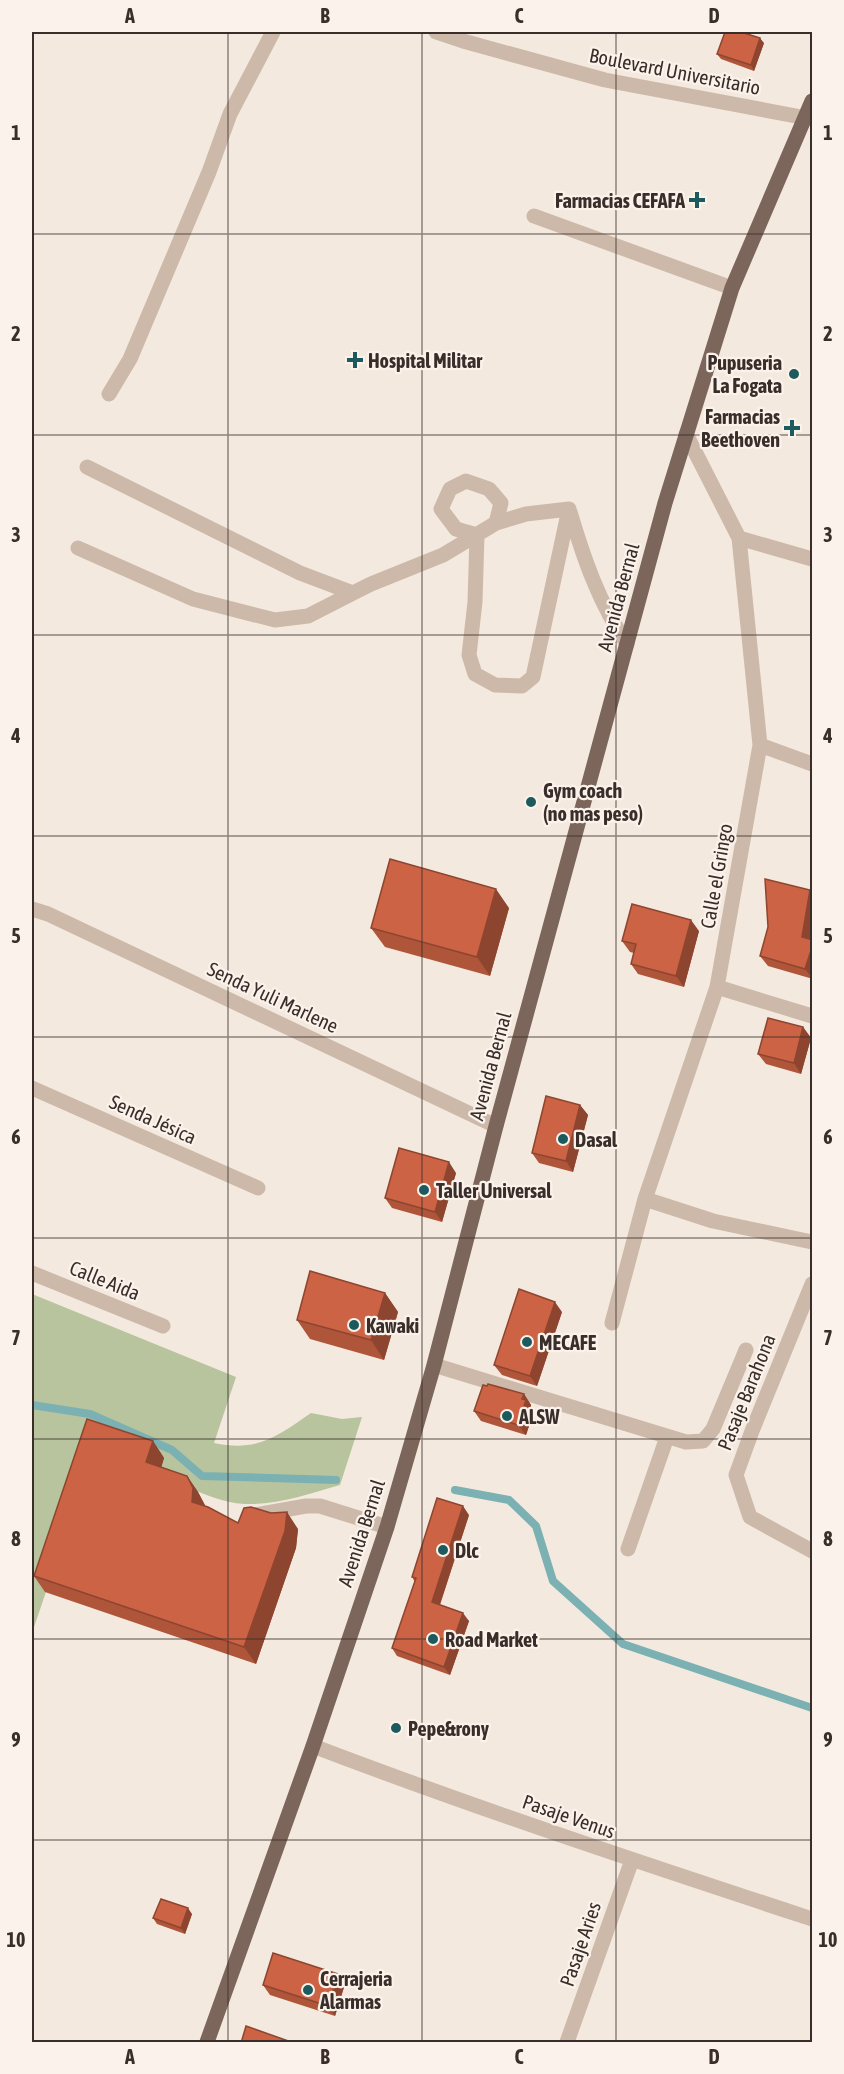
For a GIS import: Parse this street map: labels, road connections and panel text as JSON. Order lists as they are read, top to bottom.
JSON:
{
  "streets": {
    "main road": ["Avenida Bernal"],
    "street": [
      "Boulevard Universitario",
      "Calle el Gringo",
      "Senda Yuli Marlene",
      "Senda Jésica",
      "Calle Aida",
      "Pasaje Barahona",
      "Pasaje Venus",
      "Pasaje Aries"
    ]
  },
  "crossings": [
    ["Boulevard Universitario", "Avenida Bernal"],
    ["Avenida Bernal", "Calle el Gringo"],
    ["Avenida Bernal", "Senda Yuli Marlene"],
    ["Avenida Bernal", "Pasaje Venus"],
    ["Pasaje Venus", "Pasaje Aries"]
  ],
  "places": {
    "health": ["Farmacias CEFAFA", "Hospital Militar", "Farmacias Beethoven"],
    "other": [
      "Pupuseria La Fogata",
      "Gym coach (no mas peso)",
      "Dasal",
      "Taller Universal",
      "Kawaki",
      "MECAFE",
      "ALSW",
      "Dlc",
      "Road Market",
      "Pepe&rony",
      "Cerrajeria Alarmas"
    ]
  },
  "grid": {
    "columns": [
      "A",
      "B",
      "C",
      "D"
    ],
    "rows": [
      "1",
      "2",
      "3",
      "4",
      "5",
      "6",
      "7",
      "8",
      "9",
      "10"
    ]
  }
}
